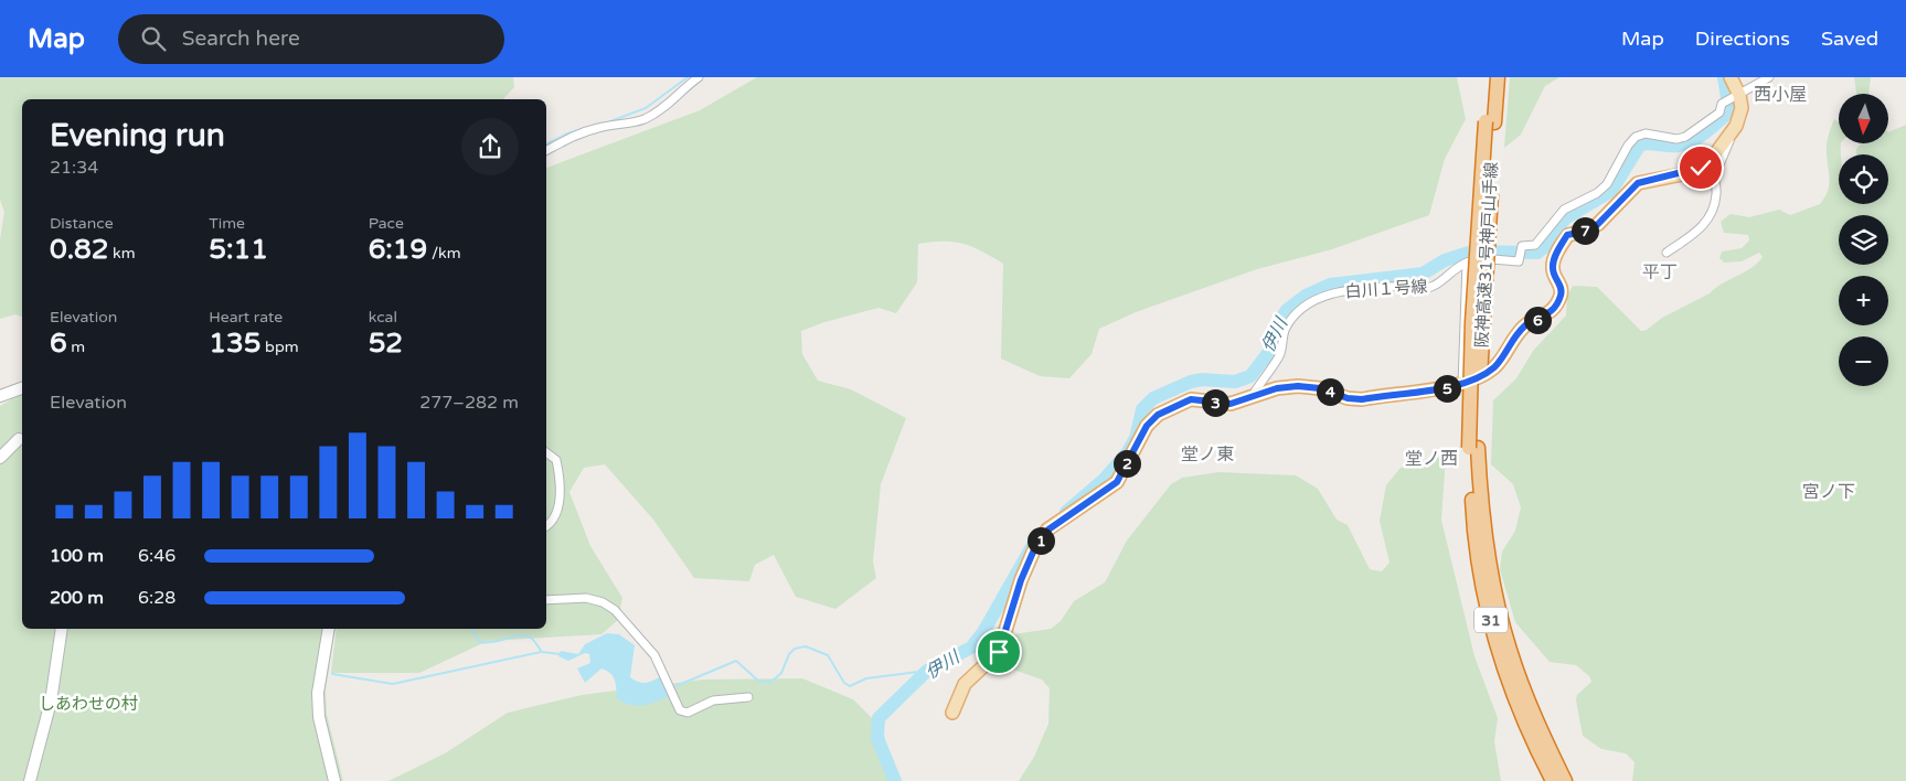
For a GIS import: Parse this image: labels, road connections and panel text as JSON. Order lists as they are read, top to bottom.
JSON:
{
  "streets": {
    "highway": ["阪神高速31号神戸山手線", "31"],
    "street": ["白川１号線"]
  },
  "districts": [
    "西小屋",
    "平丁",
    "堂ノ東",
    "堂ノ西",
    "宮ノ下"
  ],
  "water": ["伊川"],
  "parks": ["しあわせの村"],
  "north": "bottom",
  "page": {
    "header": "Map",
    "search": "Search here",
    "nav": ["Map", "Directions", "Saved"],
    "map_buttons": ["+", "−"],
    "heading": ["Evening run", "21:34"],
    "stats": [
      ["Distance", "0.82 km"],
      ["Time", "5:11"],
      ["Pace", "6:19 /km"],
      ["Elevation", "6 m"],
      ["Heart rate", "135 bpm"],
      ["kcal", "52"]
    ],
    "pins": [
      "7",
      "6",
      "5",
      "4",
      "3",
      "2",
      "1"
    ],
    "chart": ["Elevation", "277–282 m"],
    "list": [
      {
        "name": "100 m",
        "note": "6:46"
      },
      {
        "name": "200 m",
        "note": "6:28"
      }
    ]
  }
}
